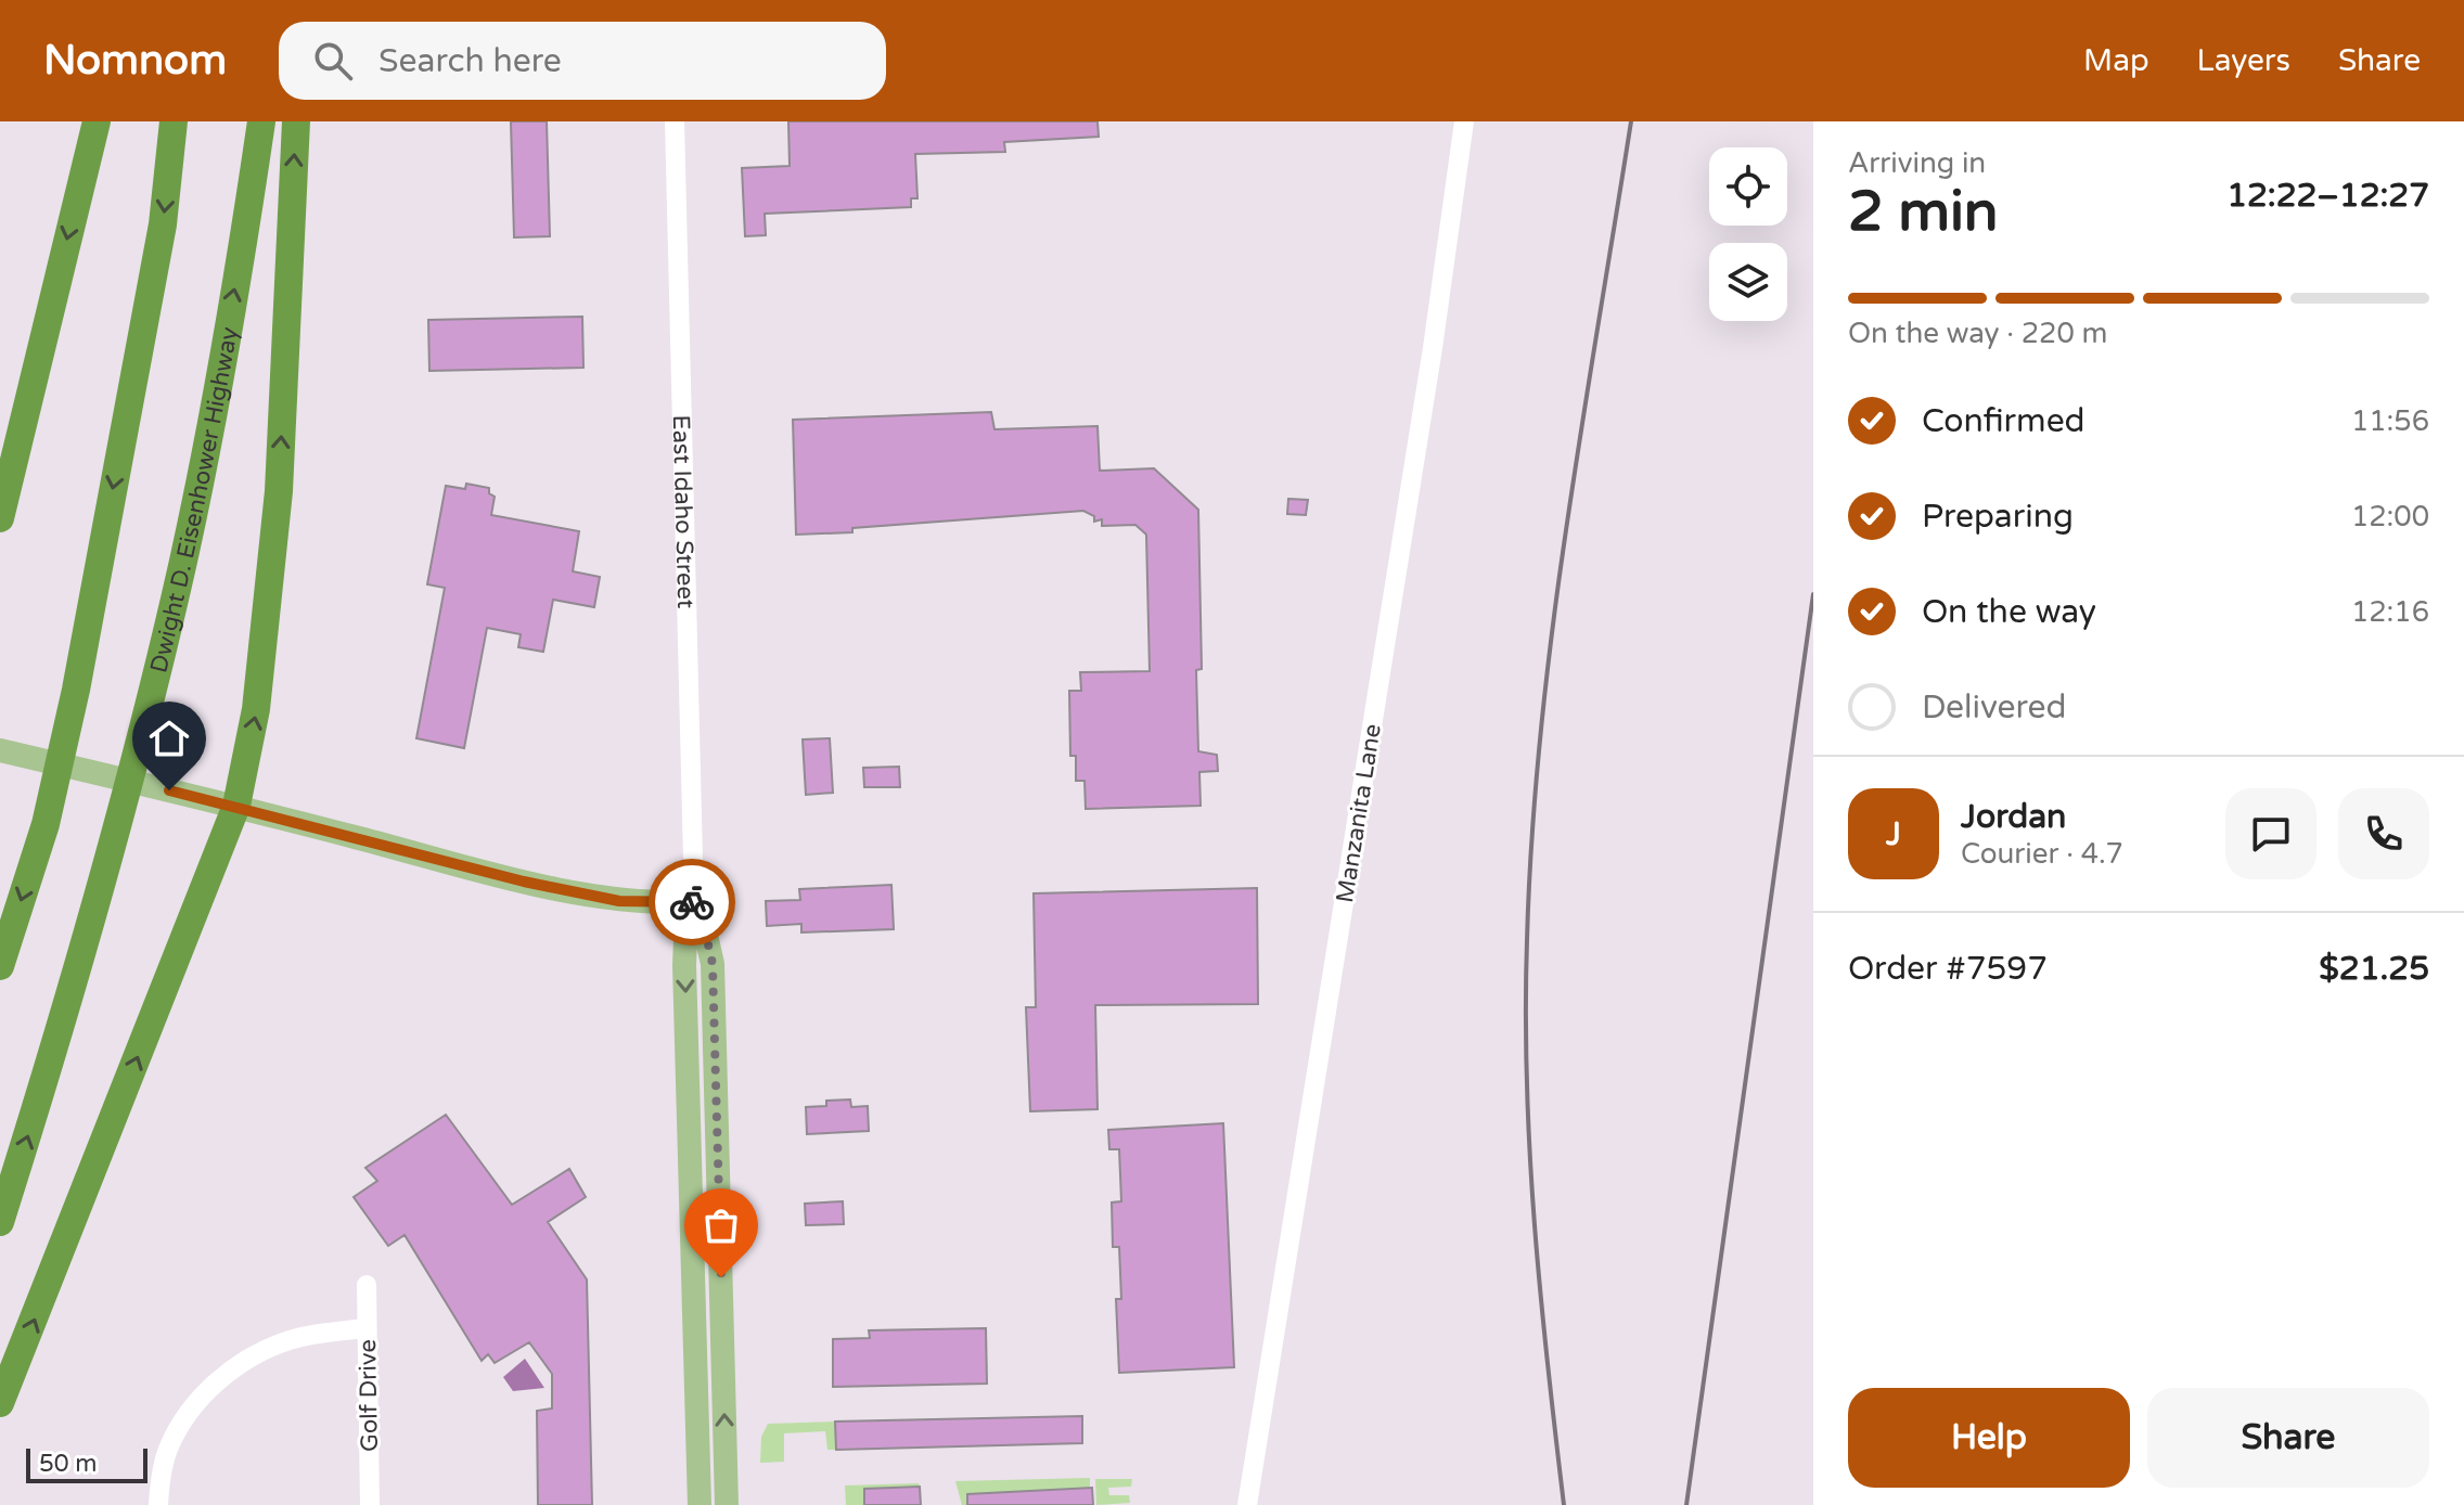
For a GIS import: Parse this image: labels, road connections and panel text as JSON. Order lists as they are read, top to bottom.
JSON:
{
  "streets": {
    "highway": ["Dwight D. Eisenhower Highway"],
    "main road": ["East Idaho Street"],
    "street": ["Manzanita Lane", "Golf Drive"]
  },
  "scale_bar": "50 m",
  "page": {
    "header": "Nomnom",
    "search": "Search here",
    "nav": ["Map", "Layers", "Share"],
    "heading": ["2 min", "Arriving in", "12:22–12:27"],
    "panel": [
      "Jordan",
      "Courier · 4.7",
      "Order #7597",
      "$21.25"
    ],
    "bar": "On the way · 220 m",
    "list": [
      ["Confirmed", "11:56"],
      ["Preparing", "12:00"],
      ["On the way", "12:16"],
      "Delivered"
    ],
    "round": "J",
    "buttons": ["Help", "Share"],
    "scale": "50 m"
  }
}
